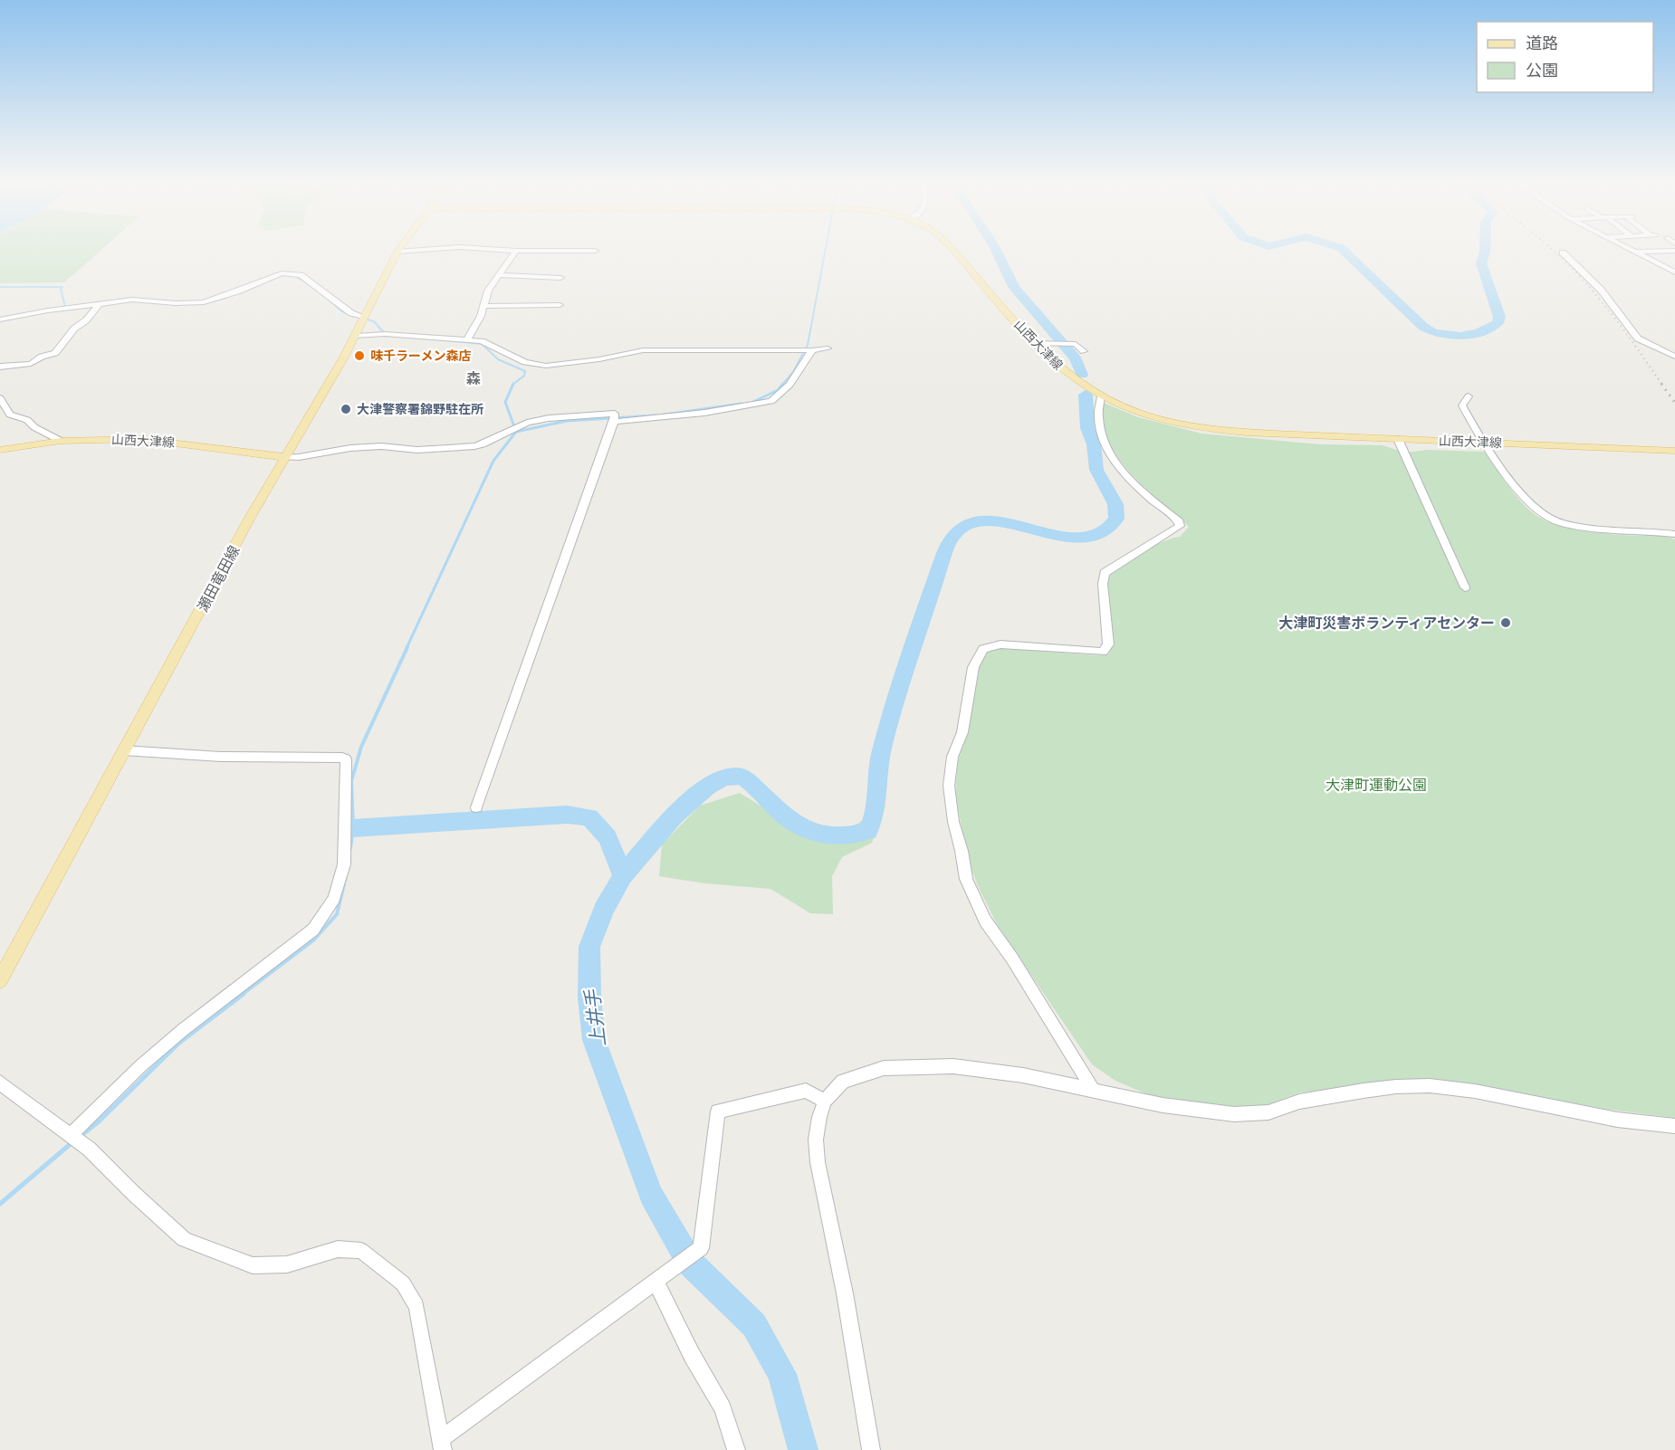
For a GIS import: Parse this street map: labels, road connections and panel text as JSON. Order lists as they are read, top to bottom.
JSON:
{
  "streets": {
    "main road": ["山西大津線", "瀬田竜田線"]
  },
  "crossings": [
    ["山西大津線", "瀬田竜田線"]
  ],
  "districts": ["森"],
  "water": ["上井手"],
  "parks": ["大津町運動公園"],
  "places": ["味千ラーメン森店", "大津警察署錦野駐在所", "大津町災害ボランティアセンター"],
  "legend": ["道路", "公園"]
}
